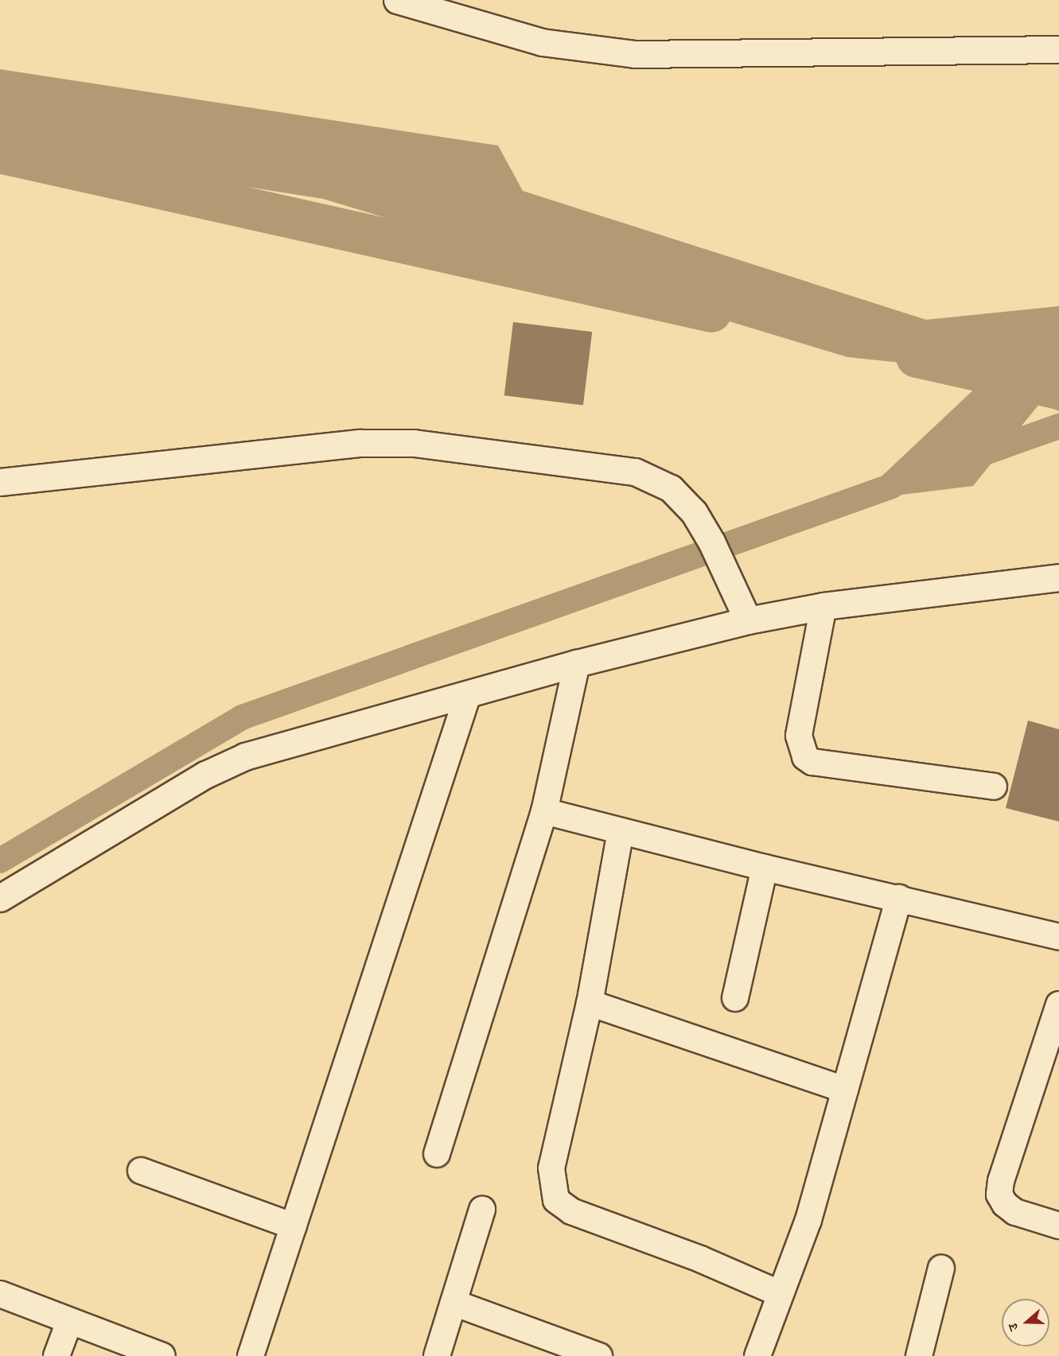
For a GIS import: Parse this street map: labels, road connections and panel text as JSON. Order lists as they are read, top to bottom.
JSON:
{
  "north": "left"
}
